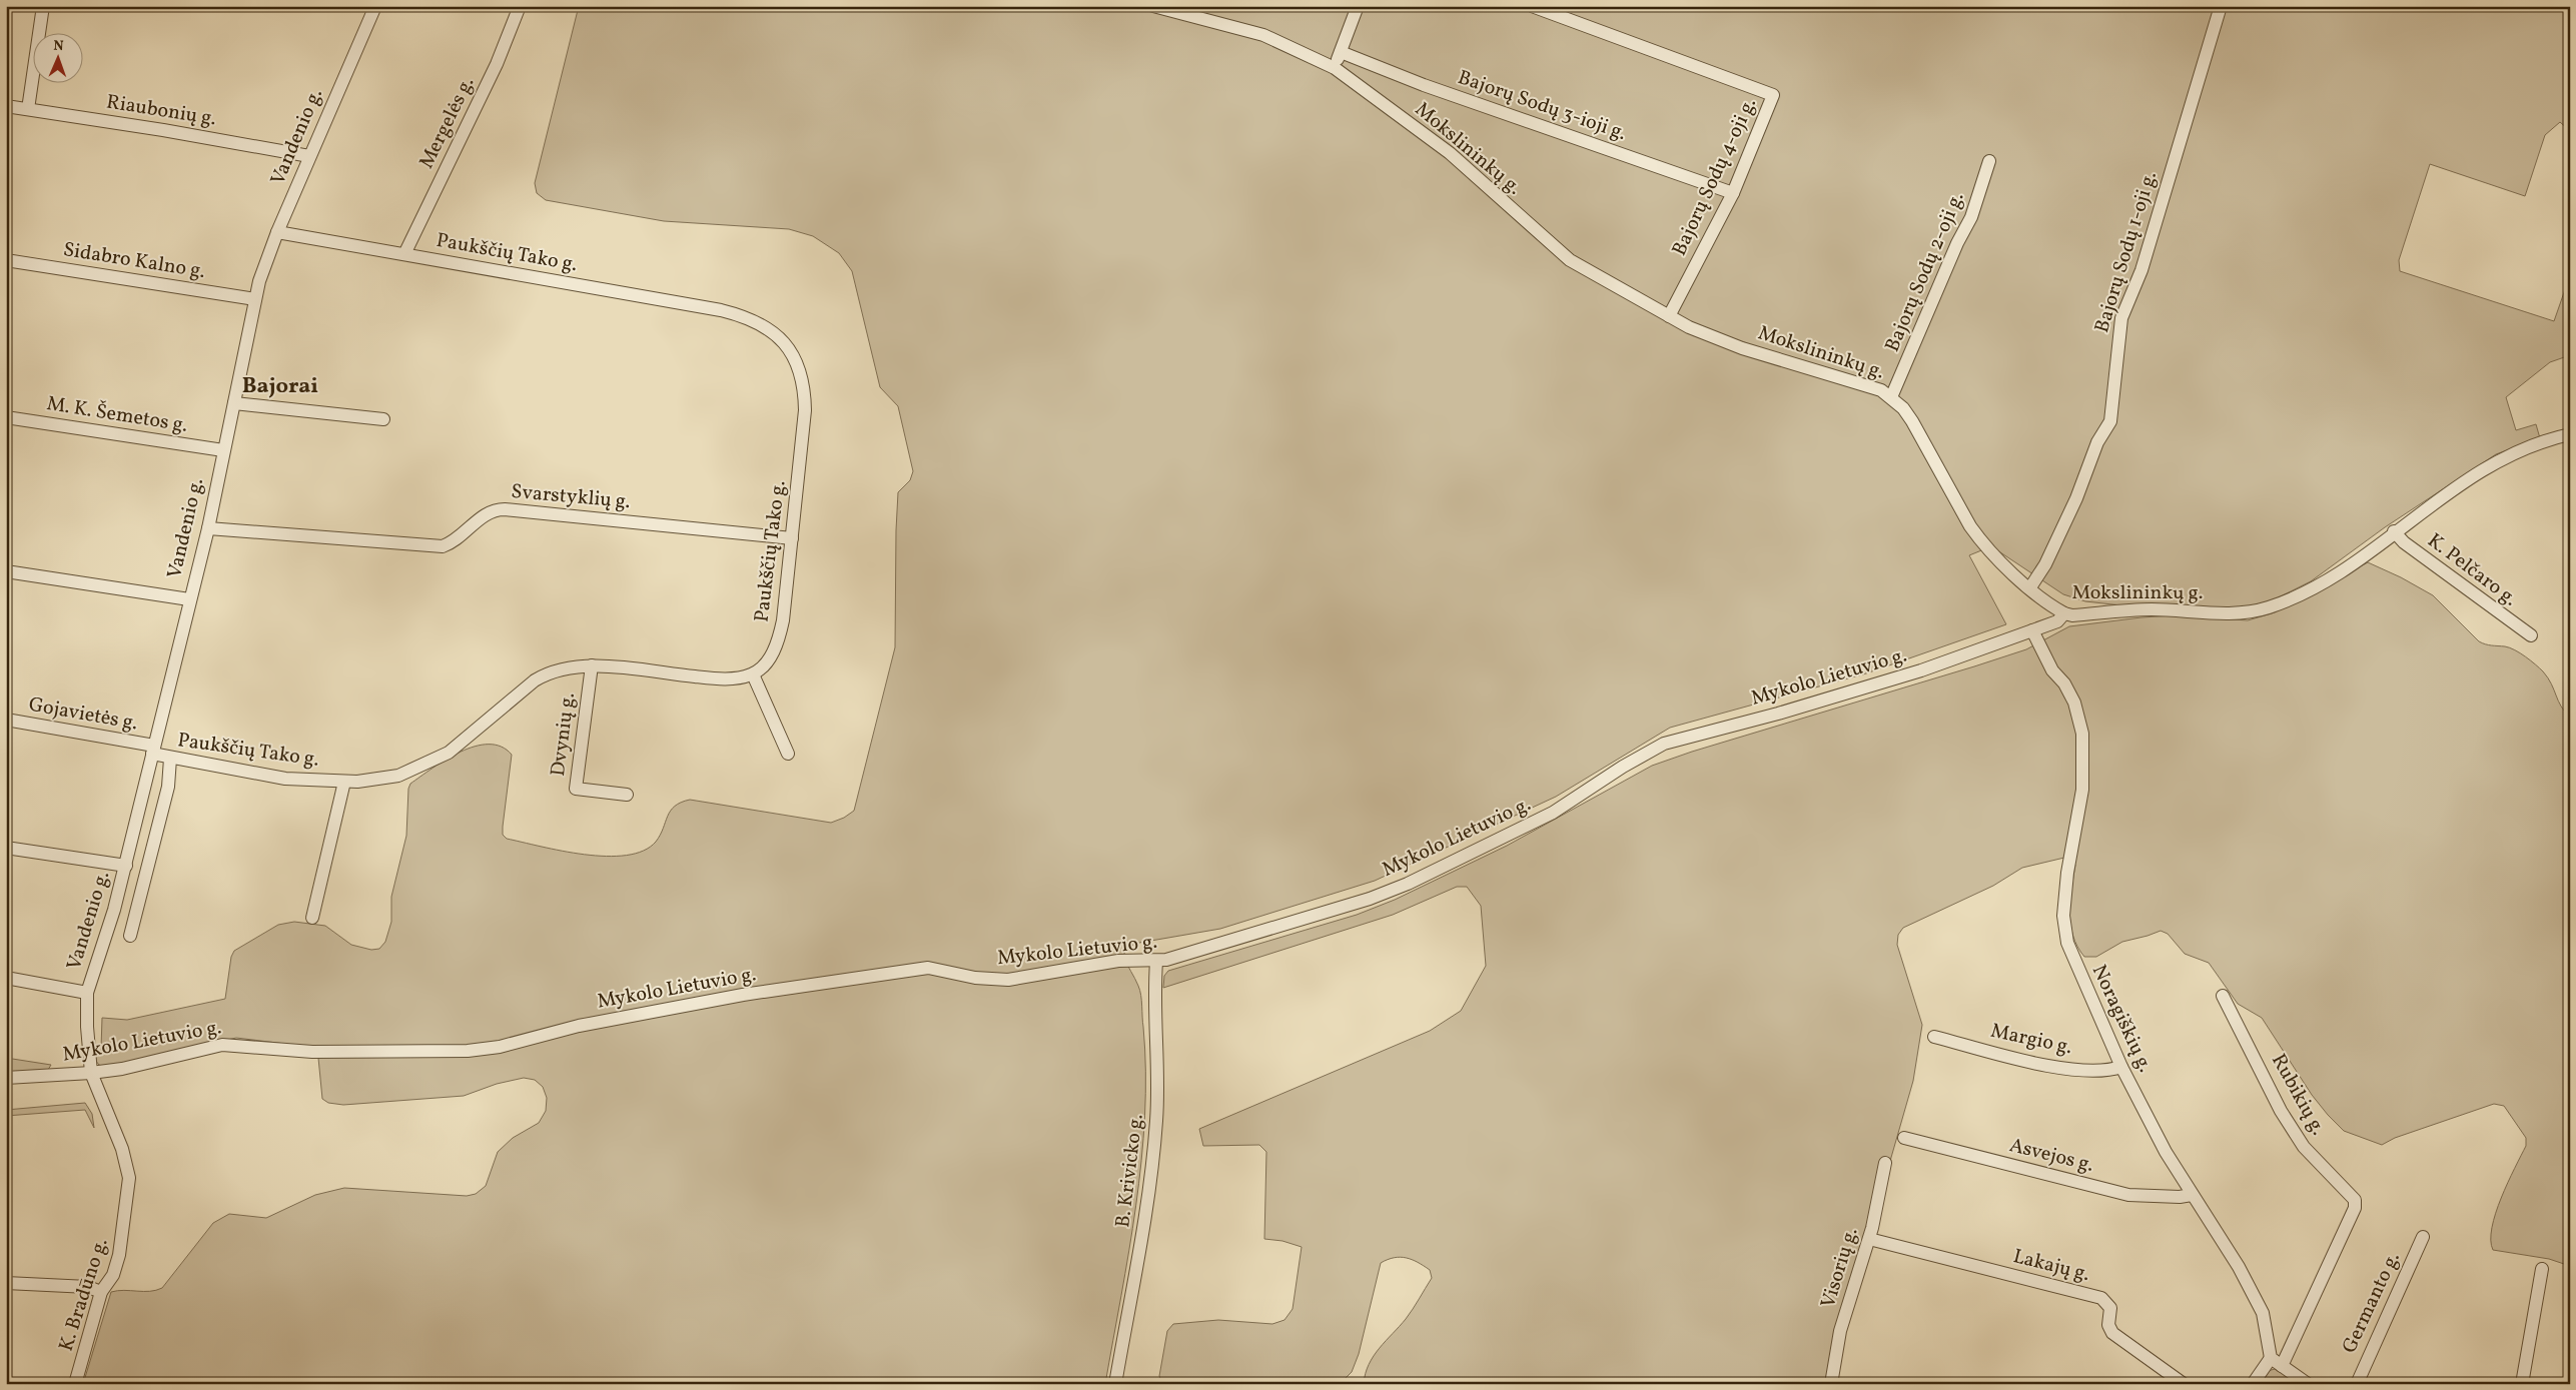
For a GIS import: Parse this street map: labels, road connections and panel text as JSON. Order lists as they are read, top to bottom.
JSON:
{
  "streets": {
    "street": [
      "Bajorų Sodų 3-ioji g.",
      "Riaubonių g.",
      "Mergelės g.",
      "Vandenio g.",
      "Mokslininkų g.",
      "Bajorų Sodų 4-oji g.",
      "Bajorų Sodų 1-oji g.",
      "Paukščių Tako g.",
      "Sidabro Kalno g.",
      "Bajorų Sodų 2-oji g.",
      "M. K. Šemetos g.",
      "Svarstyklių g.",
      "K. Pelčaro g.",
      "Mykolo Lietuvio g.",
      "Gojavietės g.",
      "Dvynių g.",
      "Noragiškių g.",
      "Margio g.",
      "Rubikių g.",
      "Asvejos g.",
      "B. Krivicko g.",
      "Lakajų g.",
      "Visorių g.",
      "K. Bradūno g.",
      "Germanto g."
    ]
  },
  "crossings": [
    ["Bajorų Sodų 3-ioji g.", "Bajorų Sodų 4-oji g."],
    ["Riaubonių g.", "Vandenio g."],
    ["Mergelės g.", "Paukščių Tako g."],
    ["Vandenio g.", "Paukščių Tako g."],
    ["Vandenio g.", "Sidabro Kalno g."],
    ["Vandenio g.", "M. K. Šemetos g."],
    ["Vandenio g.", "Svarstyklių g."],
    ["Vandenio g.", "Mykolo Lietuvio g."],
    ["Vandenio g.", "Gojavietės g."],
    ["Vandenio g.", "K. Bradūno g."],
    ["Mokslininkų g.", "Bajorų Sodų 4-oji g."],
    ["Mokslininkų g.", "Bajorų Sodų 1-oji g."],
    ["Mokslininkų g.", "Bajorų Sodų 2-oji g."],
    ["Mokslininkų g.", "K. Pelčaro g."],
    ["Mokslininkų g.", "Mykolo Lietuvio g."],
    ["Paukščių Tako g.", "Svarstyklių g."],
    ["Paukščių Tako g.", "Gojavietės g."],
    ["Paukščių Tako g.", "Dvynių g."],
    ["Mykolo Lietuvio g.", "Noragiškių g."],
    ["Mykolo Lietuvio g.", "B. Krivicko g."],
    ["Mykolo Lietuvio g.", "K. Bradūno g."],
    ["Noragiškių g.", "Margio g."],
    ["Noragiškių g.", "Asvejos g."],
    ["Lakajų g.", "Visorių g."]
  ],
  "districts": ["Bajorai"],
  "north": "top"
}
